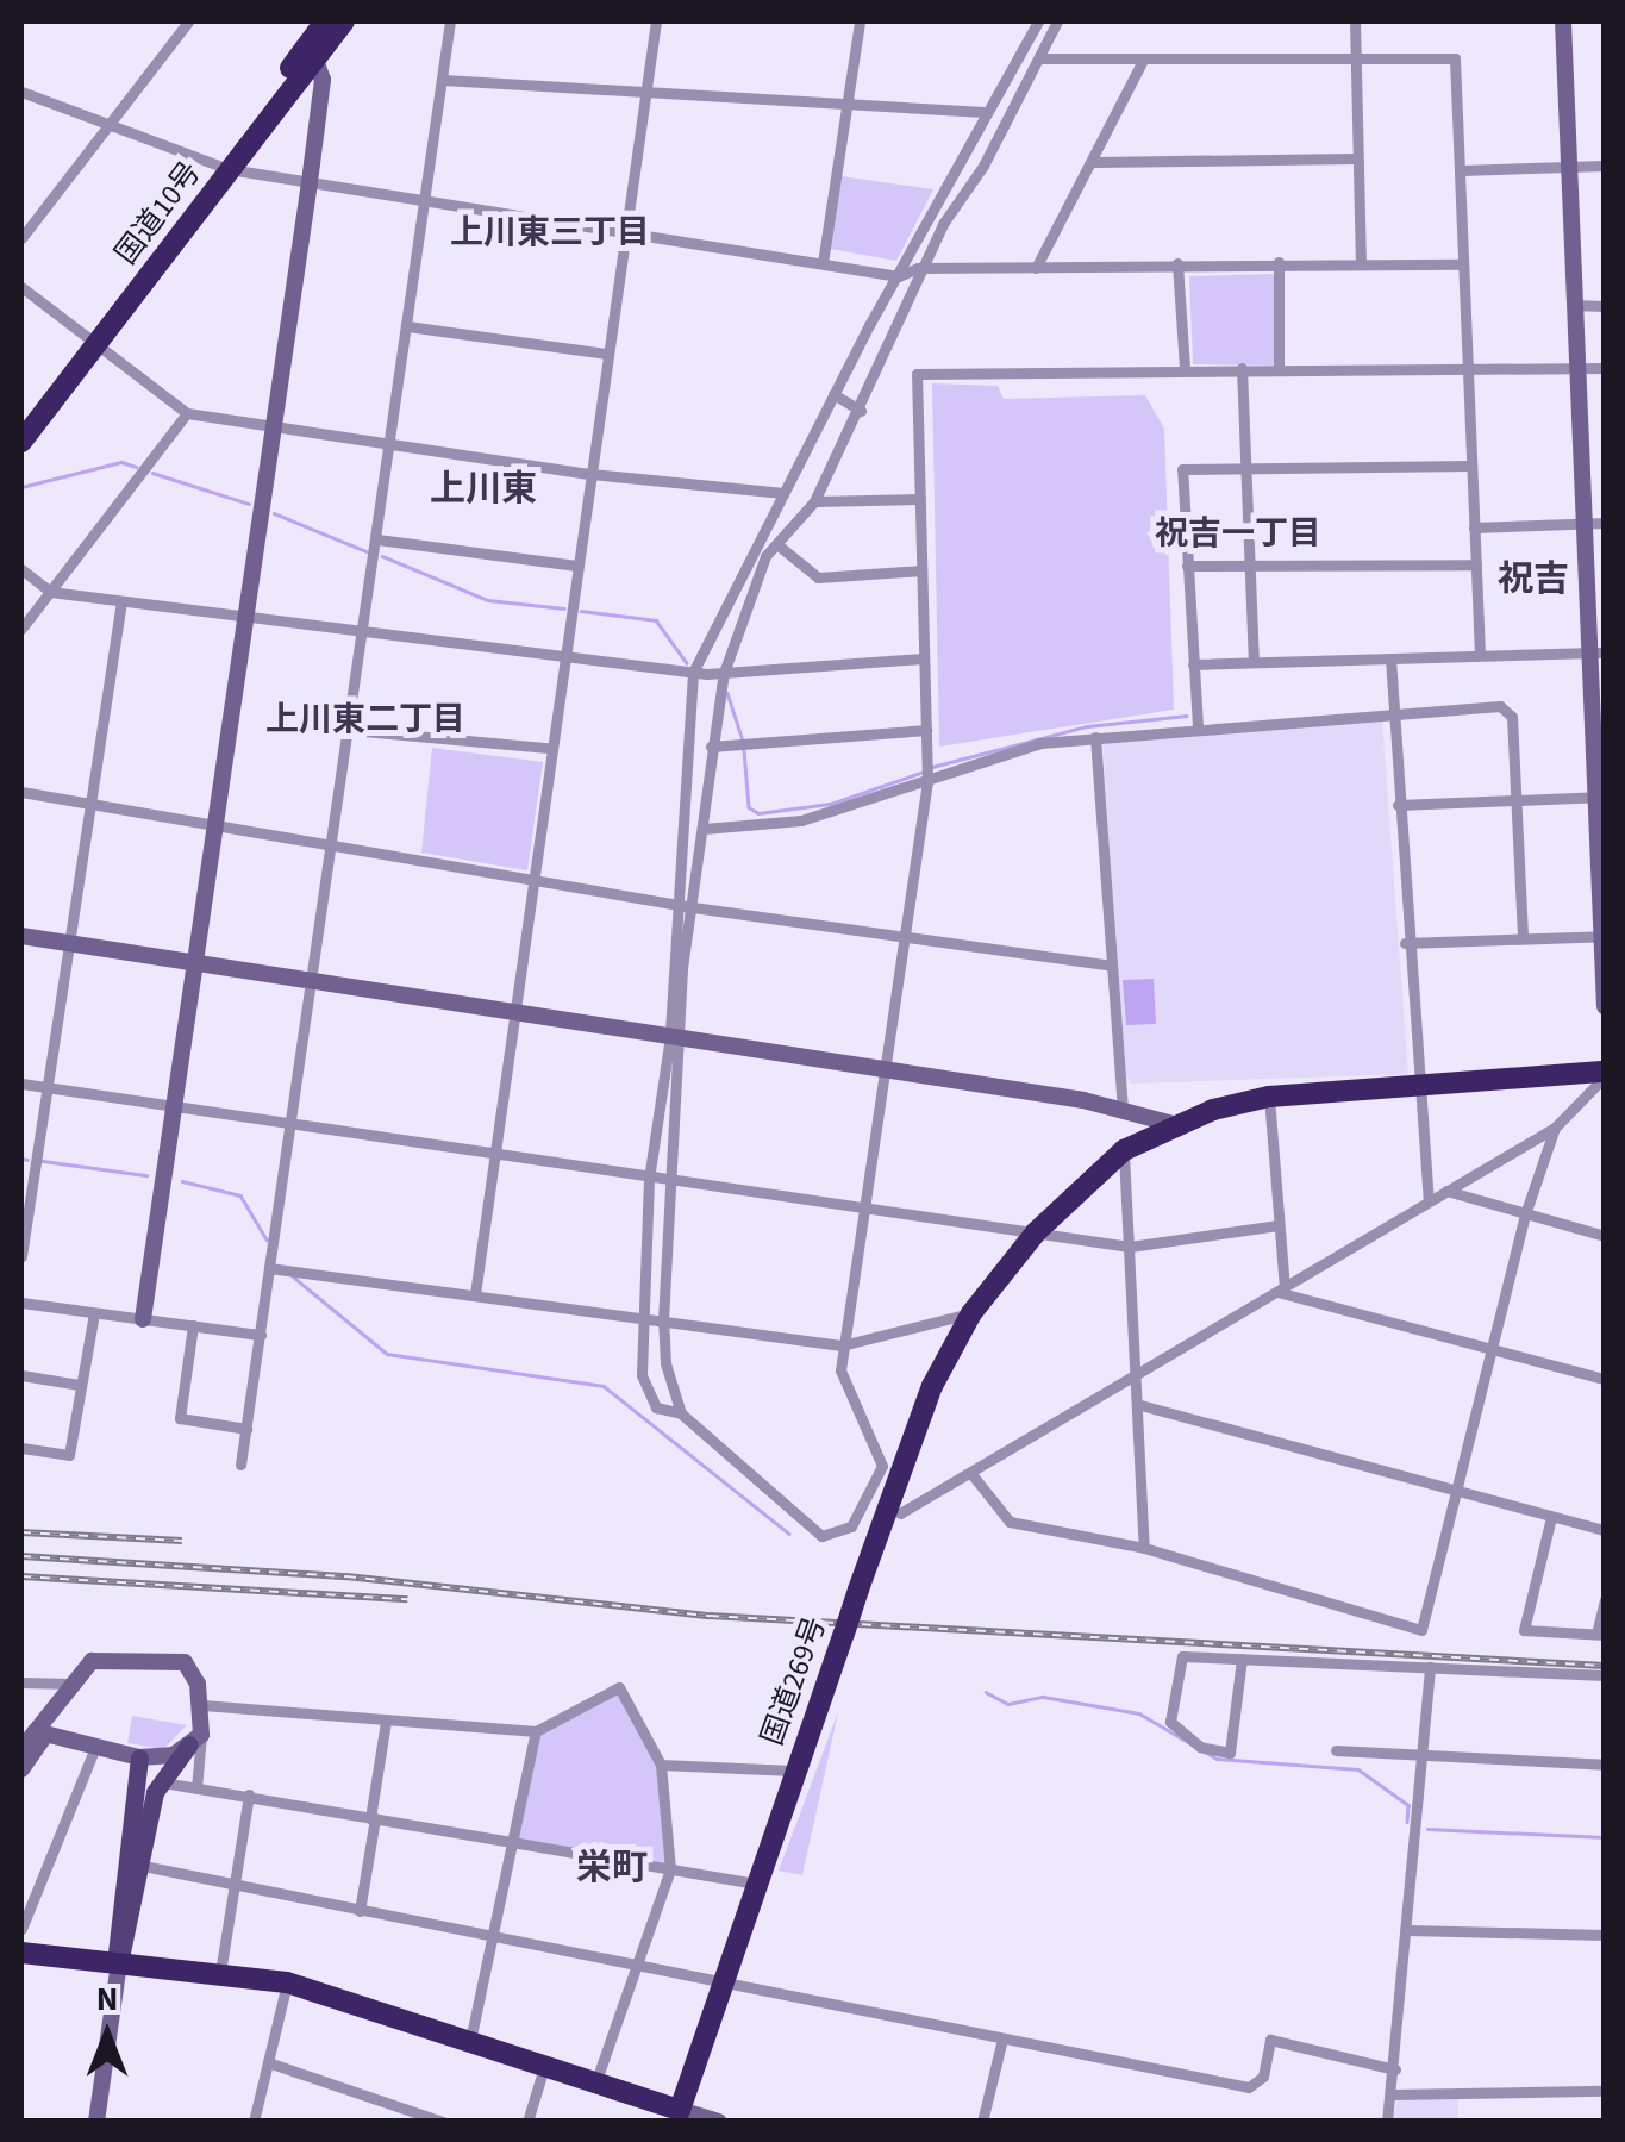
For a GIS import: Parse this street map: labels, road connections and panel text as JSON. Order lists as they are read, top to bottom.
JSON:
{
  "streets": {
    "highway": ["国道10号", "国道269号"]
  },
  "districts": [
    "上川東三丁目",
    "上川東",
    "祝吉一丁目",
    "祝吉",
    "上川東二丁目",
    "栄町"
  ],
  "north": "top"
}
